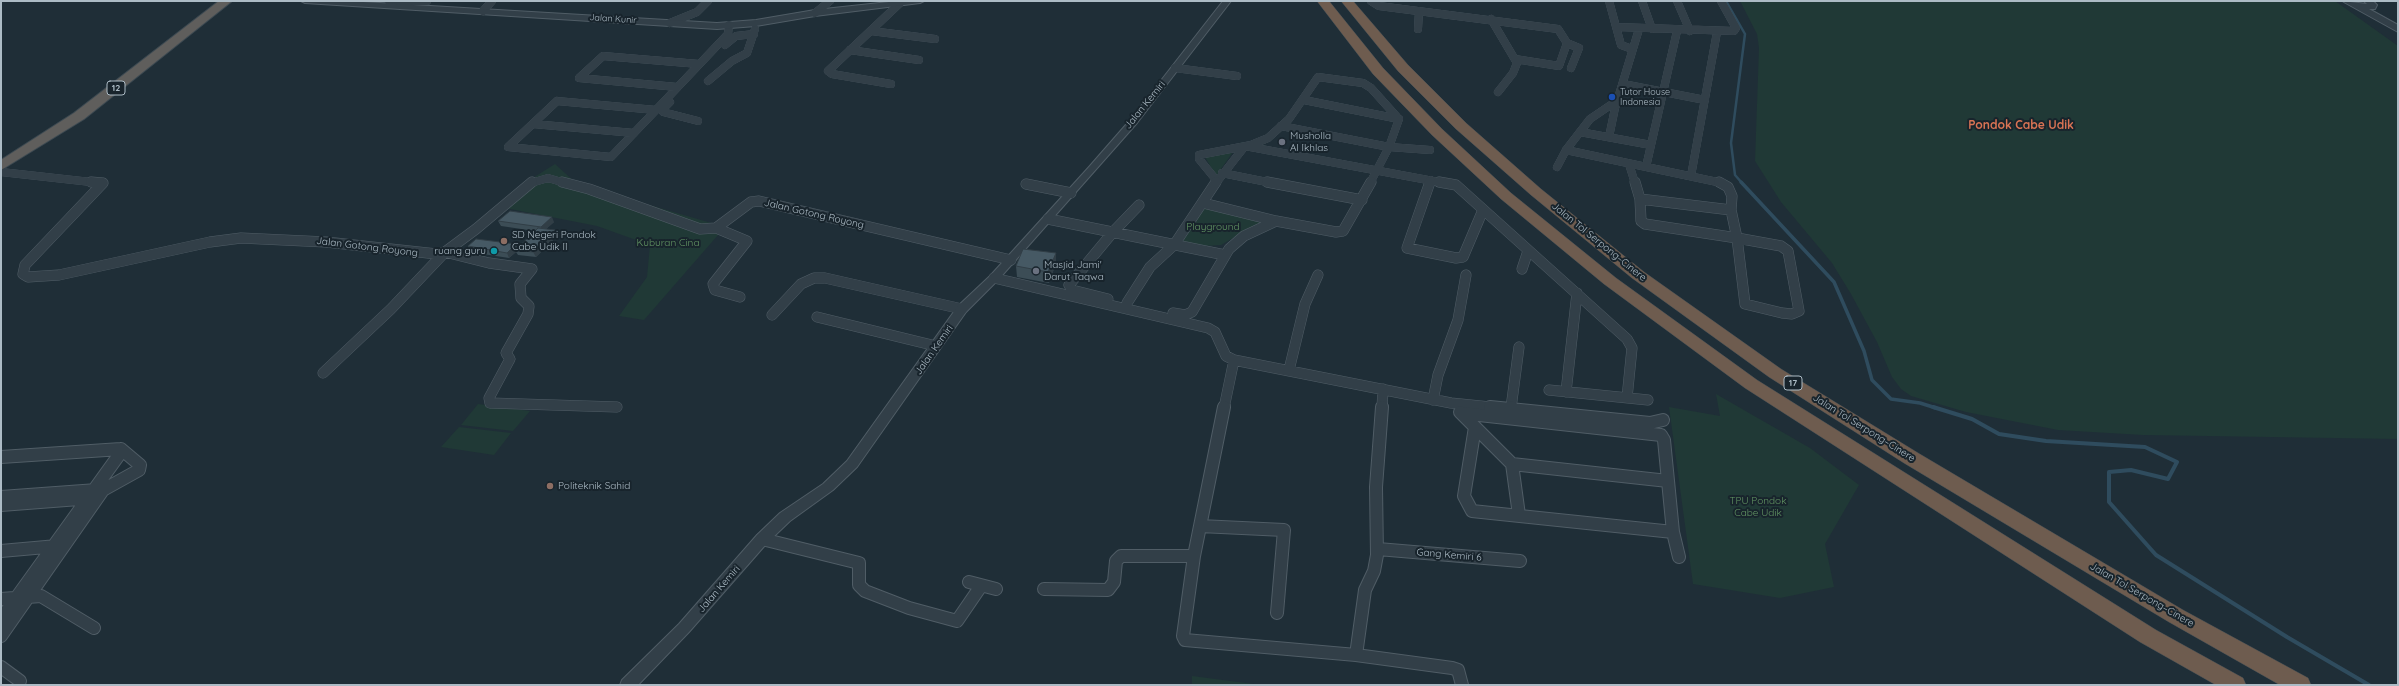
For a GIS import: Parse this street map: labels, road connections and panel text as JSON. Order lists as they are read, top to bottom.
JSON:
{
  "streets": {
    "highway": ["12", "Jalan Tol Serpong–Cinere", "17"],
    "street": [
      "Jalan Kunir",
      "Jalan Kemiri",
      "Jalan Gotong Royong",
      "Gang Kemiri 6"
    ]
  },
  "crossings": [
    ["Jalan Kemiri", "Jalan Gotong Royong"]
  ],
  "districts": ["Pondok Cabe Udik"],
  "parks": ["Playground", "Kuburan Cina", "TPU Pondok Cabe Udik"],
  "places": [
    "Tutor House Indonesia",
    "Musholla Al Ikhlas",
    "SD Negeri Pondok Cabe Udik II",
    "ruang guru",
    "Masjid Jami' Darut Taqwa",
    "Politeknik Sahid"
  ]
}
